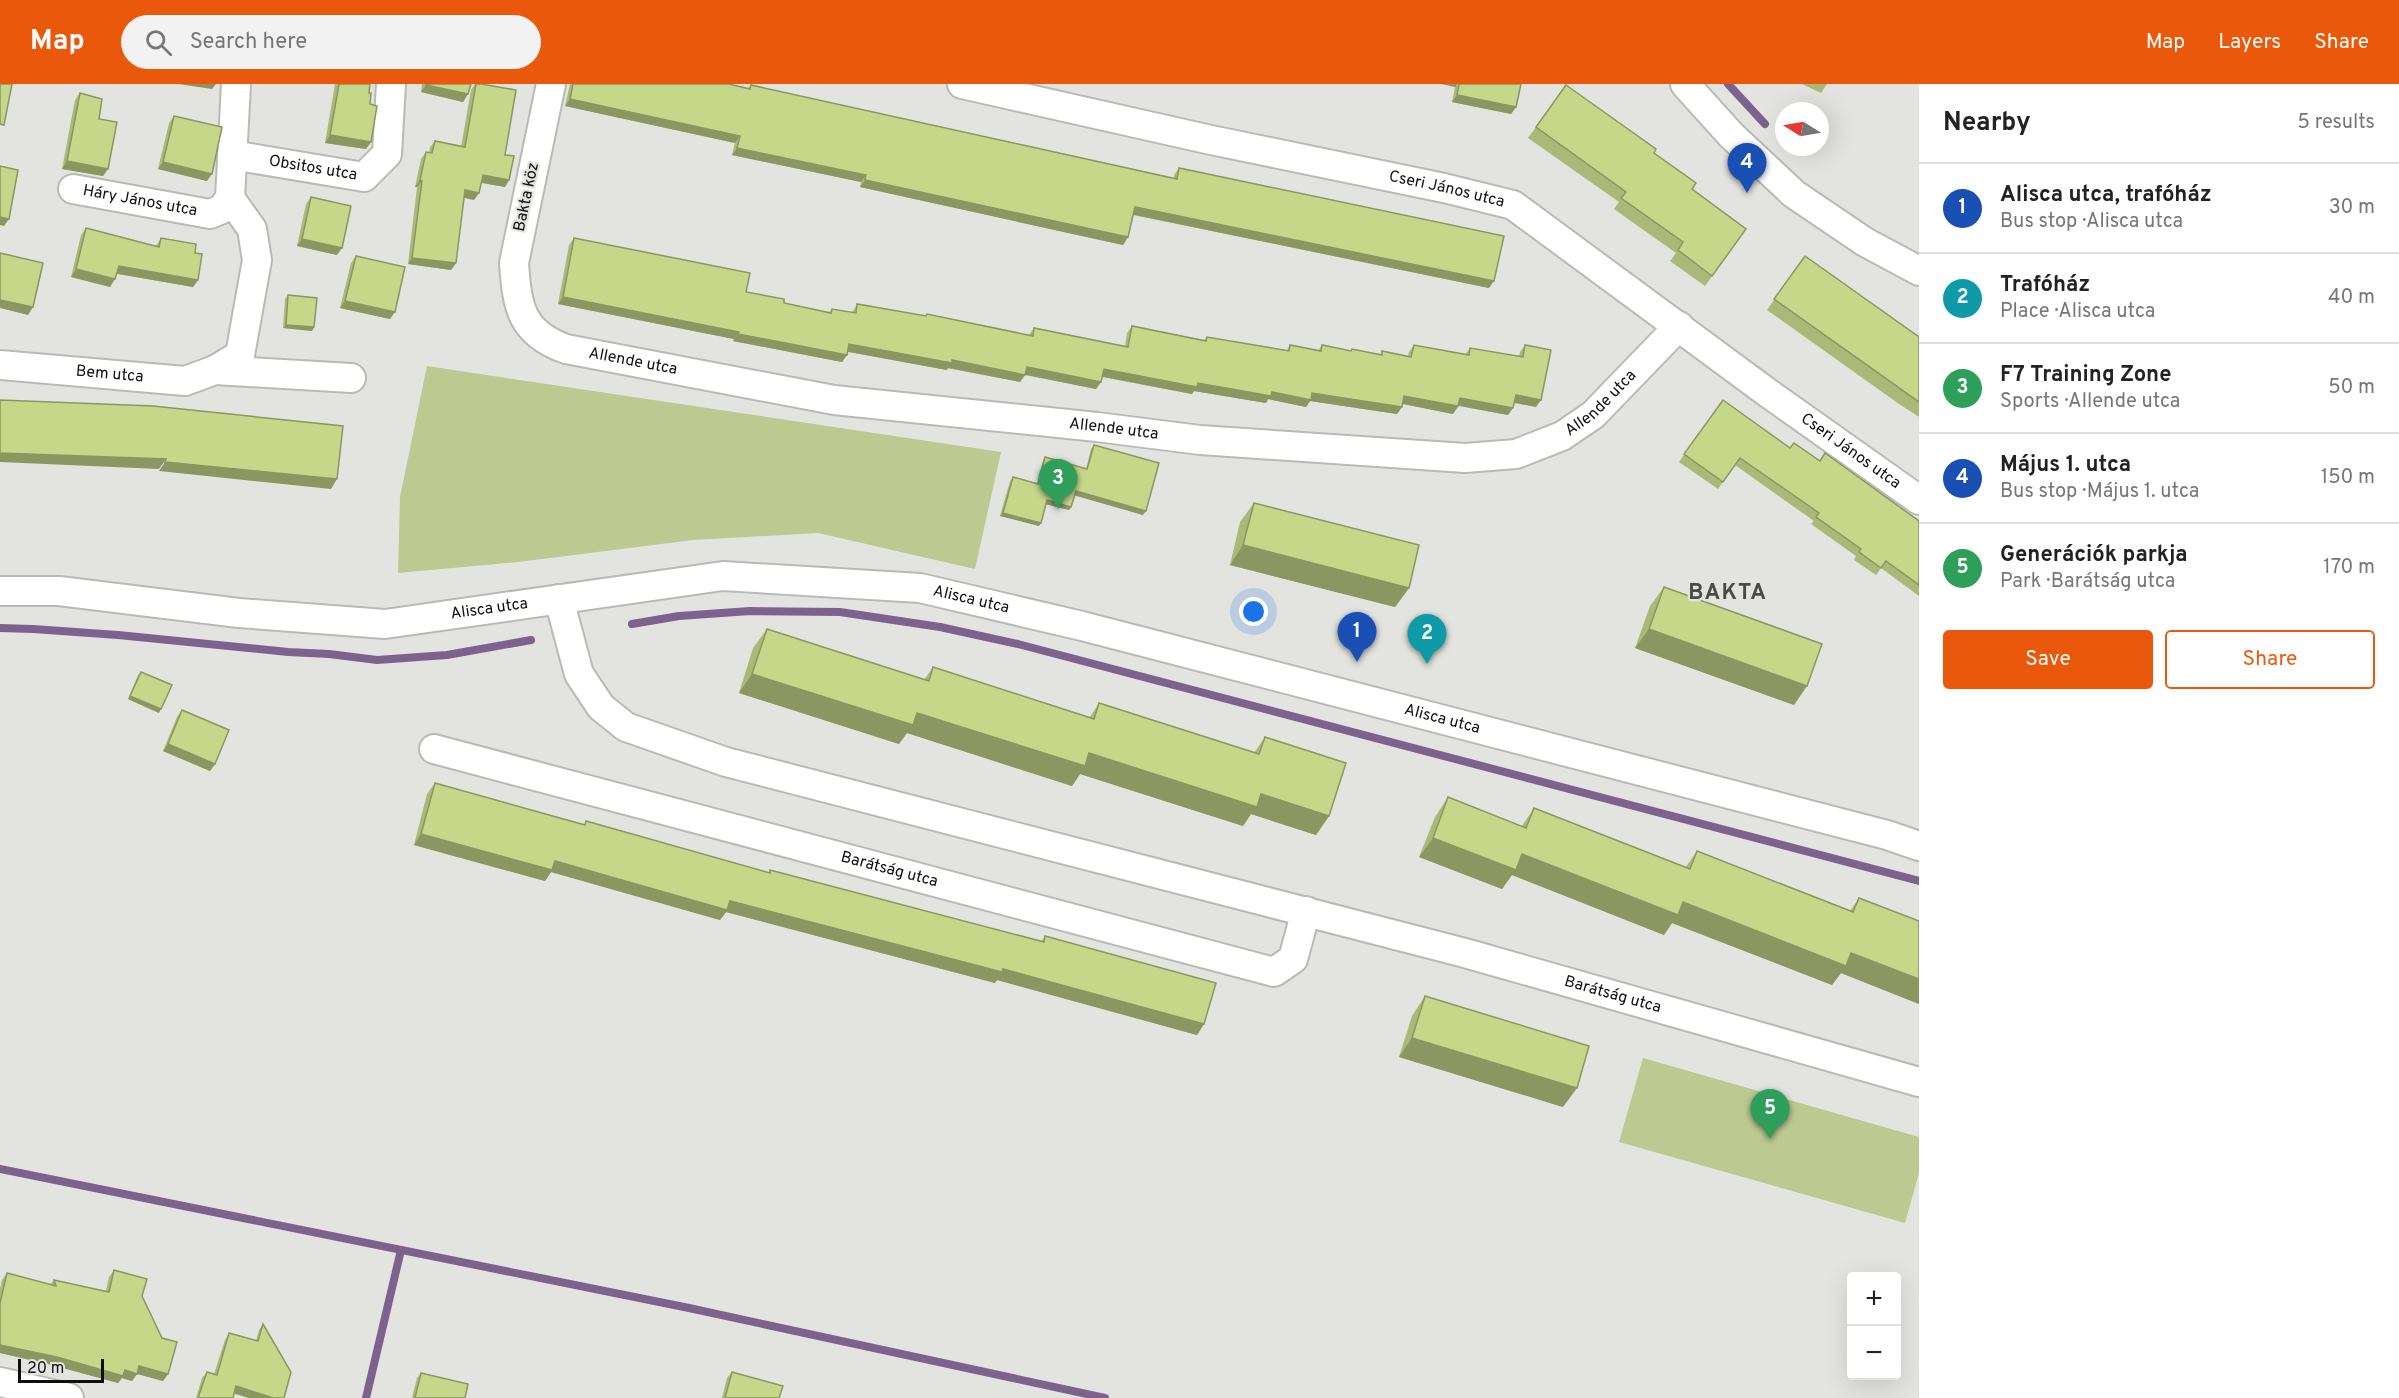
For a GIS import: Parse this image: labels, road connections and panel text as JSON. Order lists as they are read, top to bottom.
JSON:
{
  "streets": {
    "street": [
      "Obsitos utca",
      "Cseri János utca",
      "Bakta köz",
      "Háry János utca",
      "Allende utca",
      "Bem utca",
      "Alisca utca",
      "Barátság utca"
    ]
  },
  "crossings": [
    ["Cseri János utca", "Allende utca"],
    ["Bakta köz", "Allende utca"],
    ["Háry János utca", "Bem utca"],
    ["Alisca utca", "Barátság utca"]
  ],
  "districts": ["BAKTA"],
  "scale_bar": "20 m",
  "north": "left",
  "page": {
    "header": "Map",
    "search": "Search here",
    "nav": ["Map", "Layers", "Share"],
    "heading": ["Nearby", "5 results"],
    "pins": [
      "4",
      "3",
      "1",
      "2",
      "5"
    ],
    "list": [
      {
        "mark": "1",
        "name": "Alisca utca, trafóház",
        "note": "Bus stop · Alisca utca",
        "value": "30 m"
      },
      {
        "mark": "2",
        "name": "Trafóház",
        "note": "Place · Alisca utca",
        "value": "40 m"
      },
      {
        "mark": "3",
        "name": "F7 Training Zone",
        "note": "Sports · Allende utca",
        "value": "50 m"
      },
      {
        "mark": "4",
        "name": "Május 1. utca",
        "note": "Bus stop · Május 1. utca",
        "value": "150 m"
      },
      {
        "mark": "5",
        "name": "Generációk parkja",
        "note": "Park · Barátság utca",
        "value": "170 m"
      }
    ],
    "buttons": ["Save", "Share"],
    "map_buttons": ["+", "−"],
    "scale": "20 m"
  }
}
